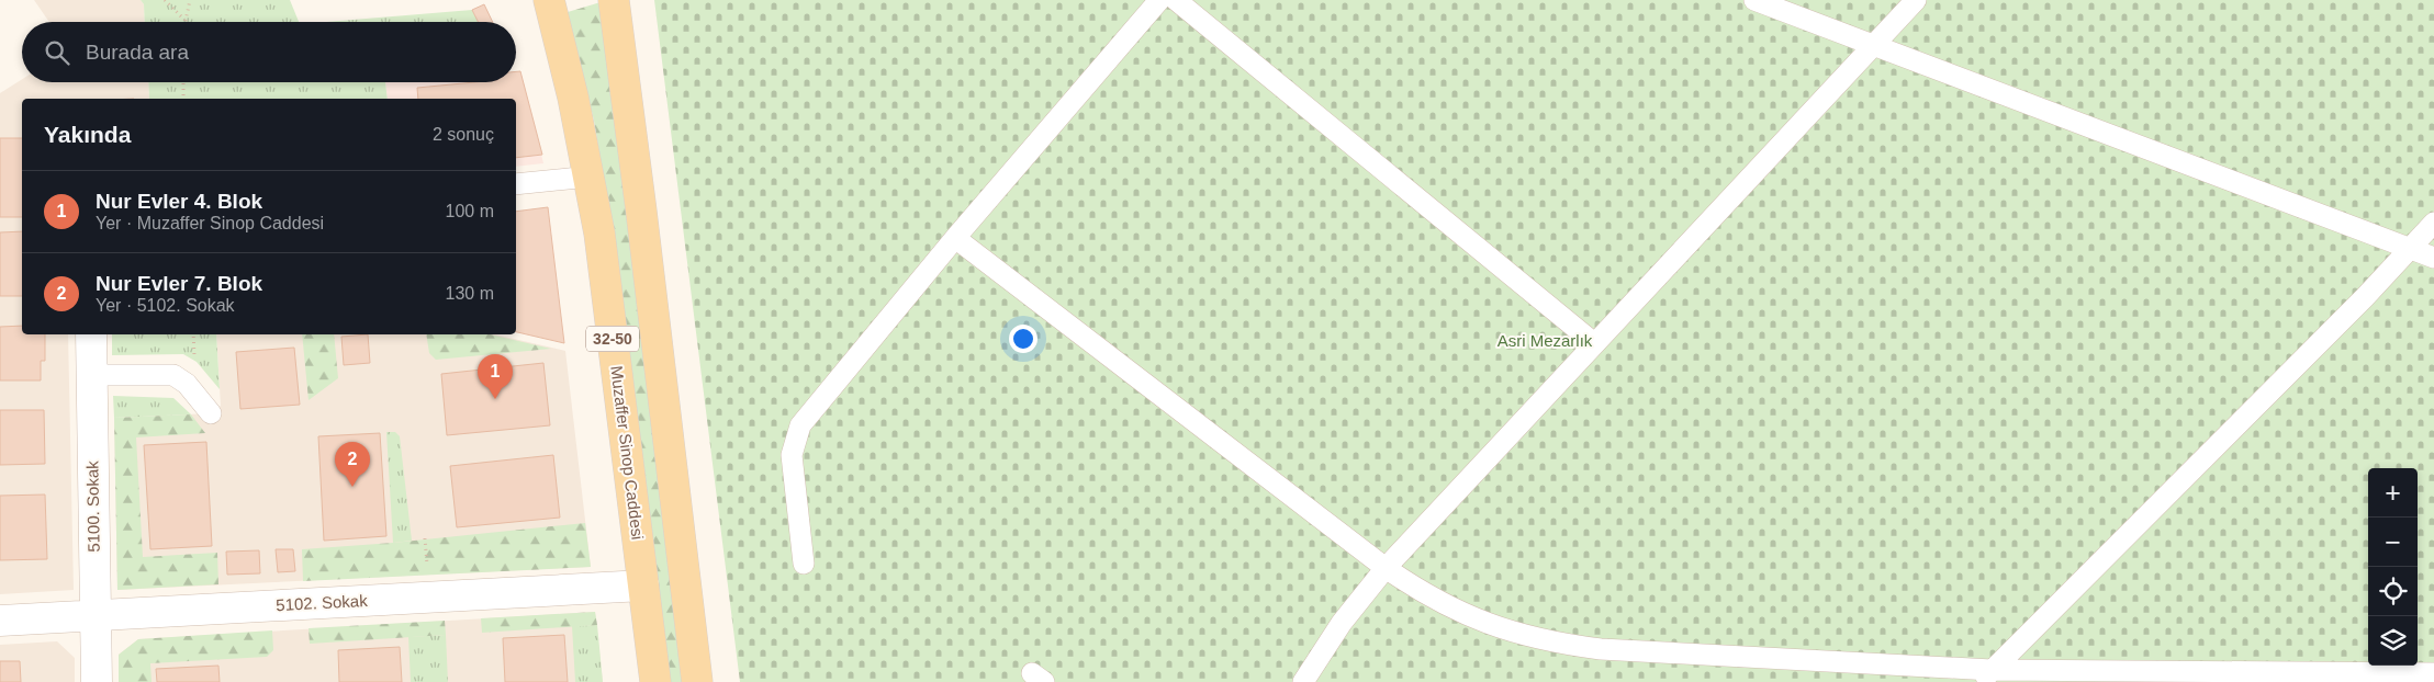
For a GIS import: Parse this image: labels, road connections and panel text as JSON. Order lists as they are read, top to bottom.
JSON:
{
  "streets": {
    "main road": ["32-50", "Muzaffer Sinop Caddesi"],
    "street": ["5100. Sokak", "5102. Sokak"]
  },
  "crossings": [
    ["Muzaffer Sinop Caddesi", "5102. Sokak"],
    ["5100. Sokak", "5102. Sokak"]
  ],
  "parks": ["Asri Mezarlık"],
  "page": {
    "search": "Burada ara",
    "heading": ["Yakında", "2 sonuç"],
    "list": [
      {
        "mark": "1",
        "name": "Nur Evler 4. Blok",
        "note": "Yer · Muzaffer Sinop Caddesi",
        "value": "100 m"
      },
      {
        "mark": "2",
        "name": "Nur Evler 7. Blok",
        "note": "Yer · 5102. Sokak",
        "value": "130 m"
      }
    ],
    "pins": ["1", "2"],
    "map_buttons": ["+", "−"]
  }
}
